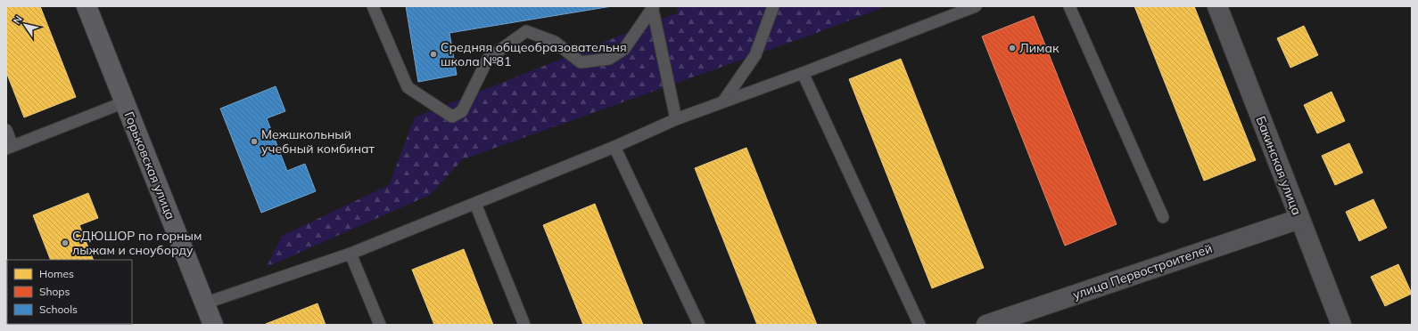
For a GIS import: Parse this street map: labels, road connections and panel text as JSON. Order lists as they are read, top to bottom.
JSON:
{
  "streets": {
    "street": ["Горьковская улица", "Бакинская улица", "улица Первостроителей"]
  },
  "crossings": [
    ["Бакинская улица", "улица Первостроителей"]
  ],
  "places": [
    "Лимак",
    "Средняя общеобразовательня школа №81",
    "Межшкольный учебный комбинат",
    "СДЮШОР по горным лыжам и сноуборду"
  ],
  "legend": ["Homes", "Shops", "Schools"],
  "north": "top left"
}
